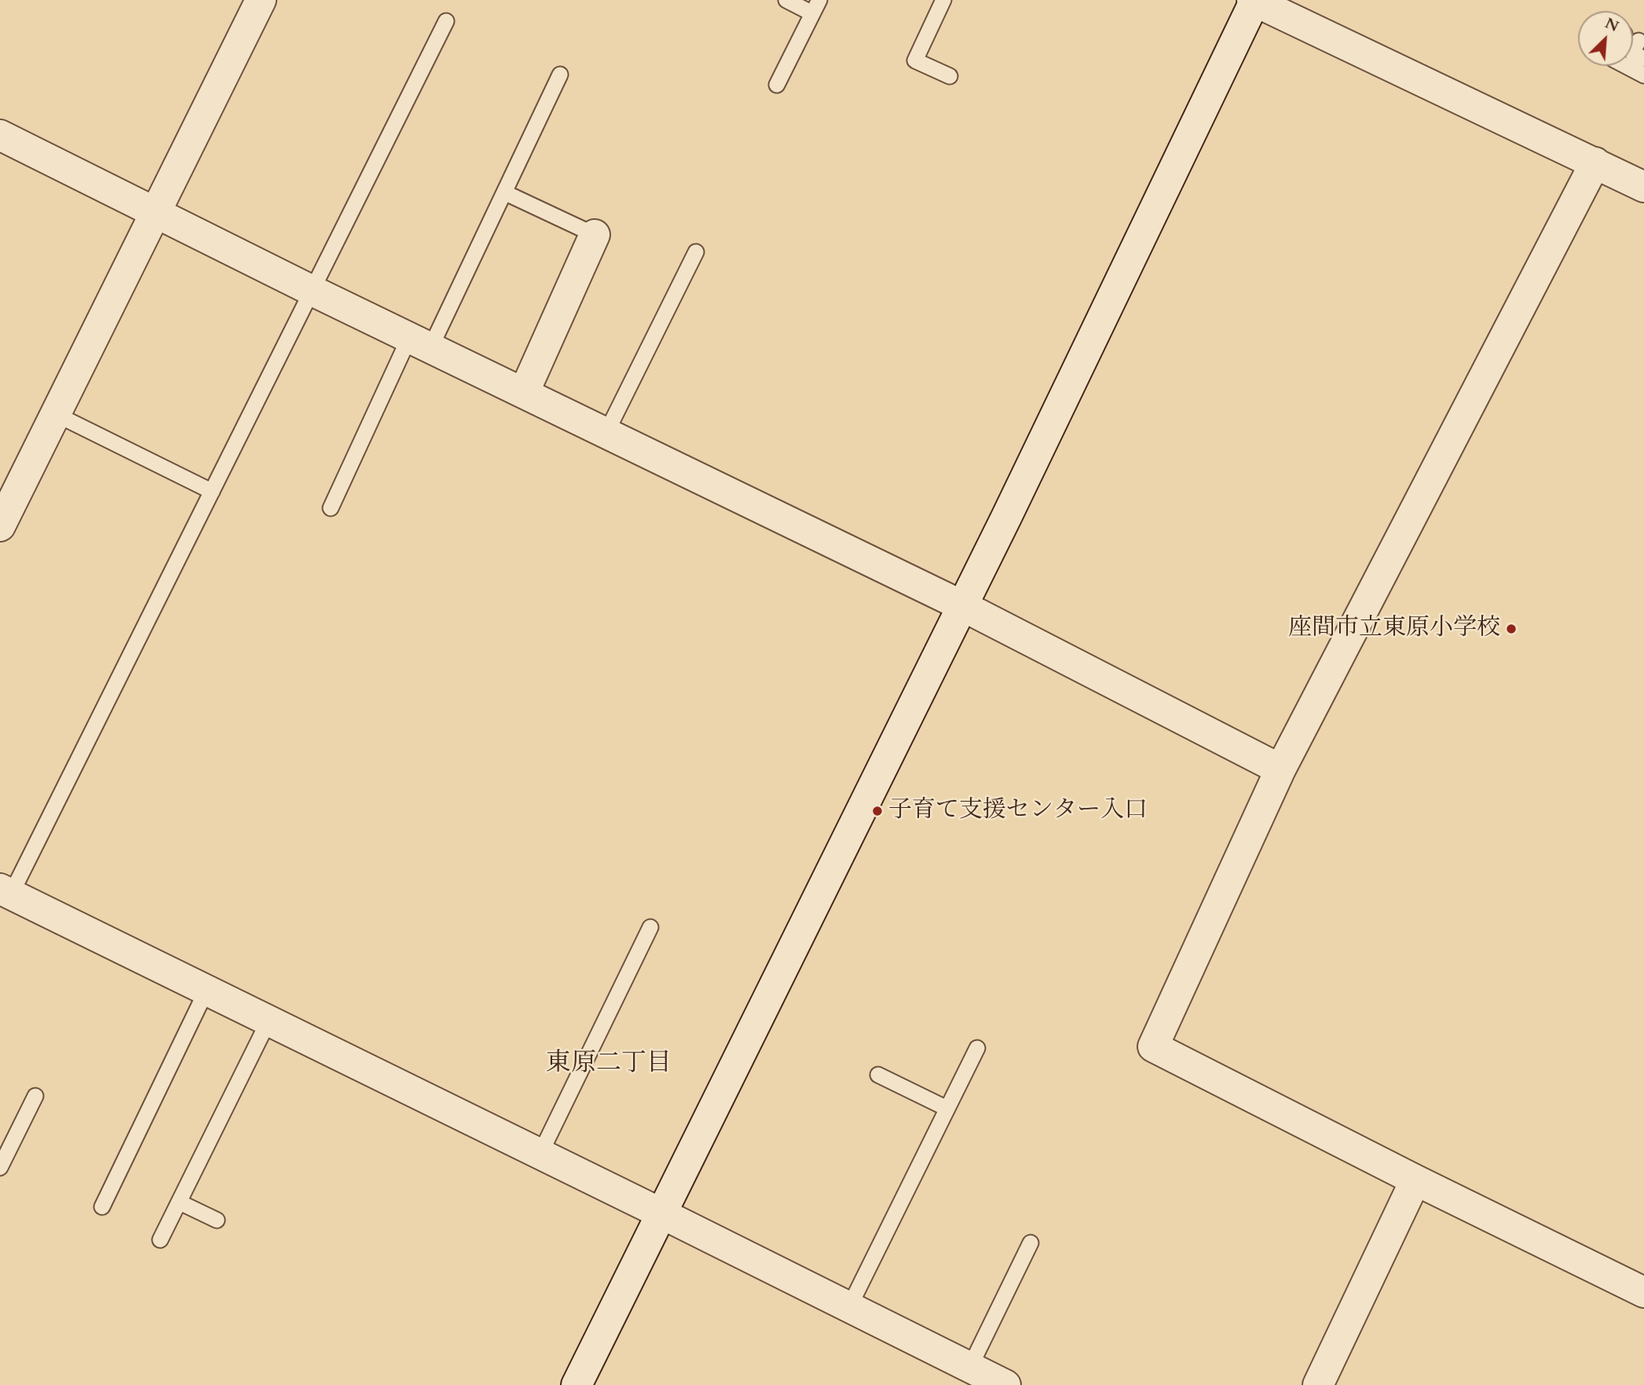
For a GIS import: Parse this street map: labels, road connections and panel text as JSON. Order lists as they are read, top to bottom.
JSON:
{
  "districts": ["東原二丁目"],
  "places": ["座間市立東原小学校", "子育て支援センター入口"],
  "north": "top right"
}
